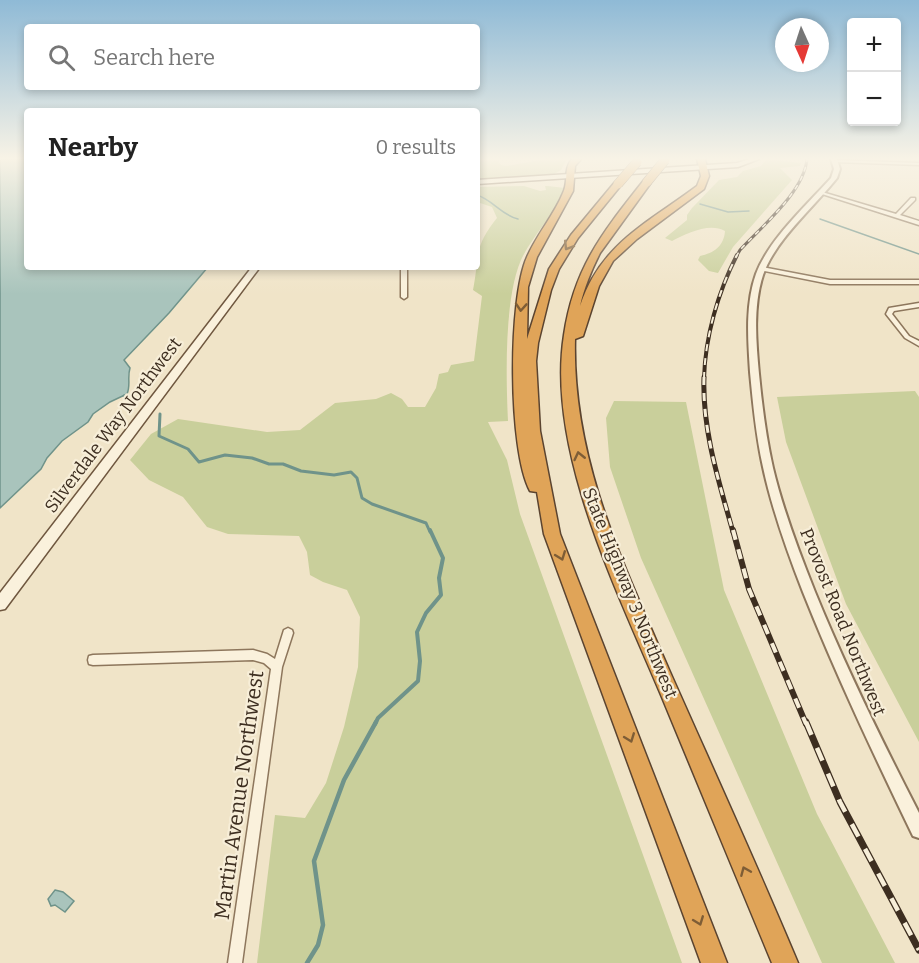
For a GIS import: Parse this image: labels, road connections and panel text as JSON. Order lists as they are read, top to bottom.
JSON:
{
  "streets": {
    "highway": ["State Highway 3 Northwest"],
    "main road": ["Silverdale Way Northwest"],
    "street": ["Provost Road Northwest", "Martin Avenue Northwest"]
  },
  "north": "bottom",
  "page": {
    "map_buttons": ["+", "−"],
    "search": "Search here",
    "heading": ["Nearby", "0 results"]
  }
}
